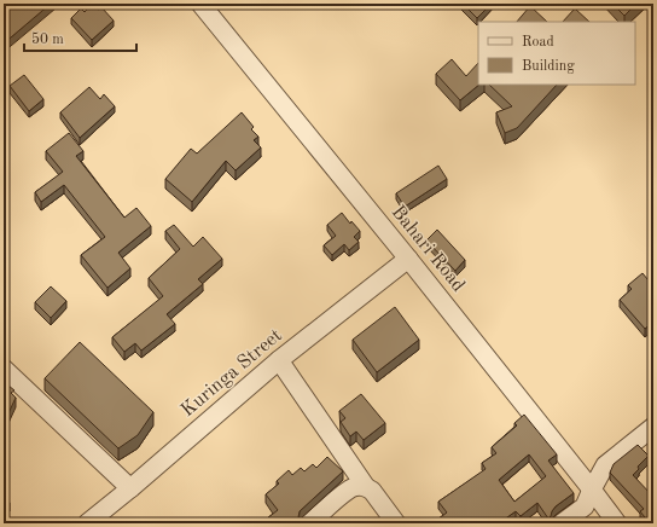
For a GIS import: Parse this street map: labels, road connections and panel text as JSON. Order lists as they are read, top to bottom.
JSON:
{
  "streets": {
    "street": ["Bahari Road", "Kuringa Street"]
  },
  "crossings": [
    ["Bahari Road", "Kuringa Street"]
  ],
  "legend": ["Road", "Building"],
  "scale_bar": "50 m"
}
